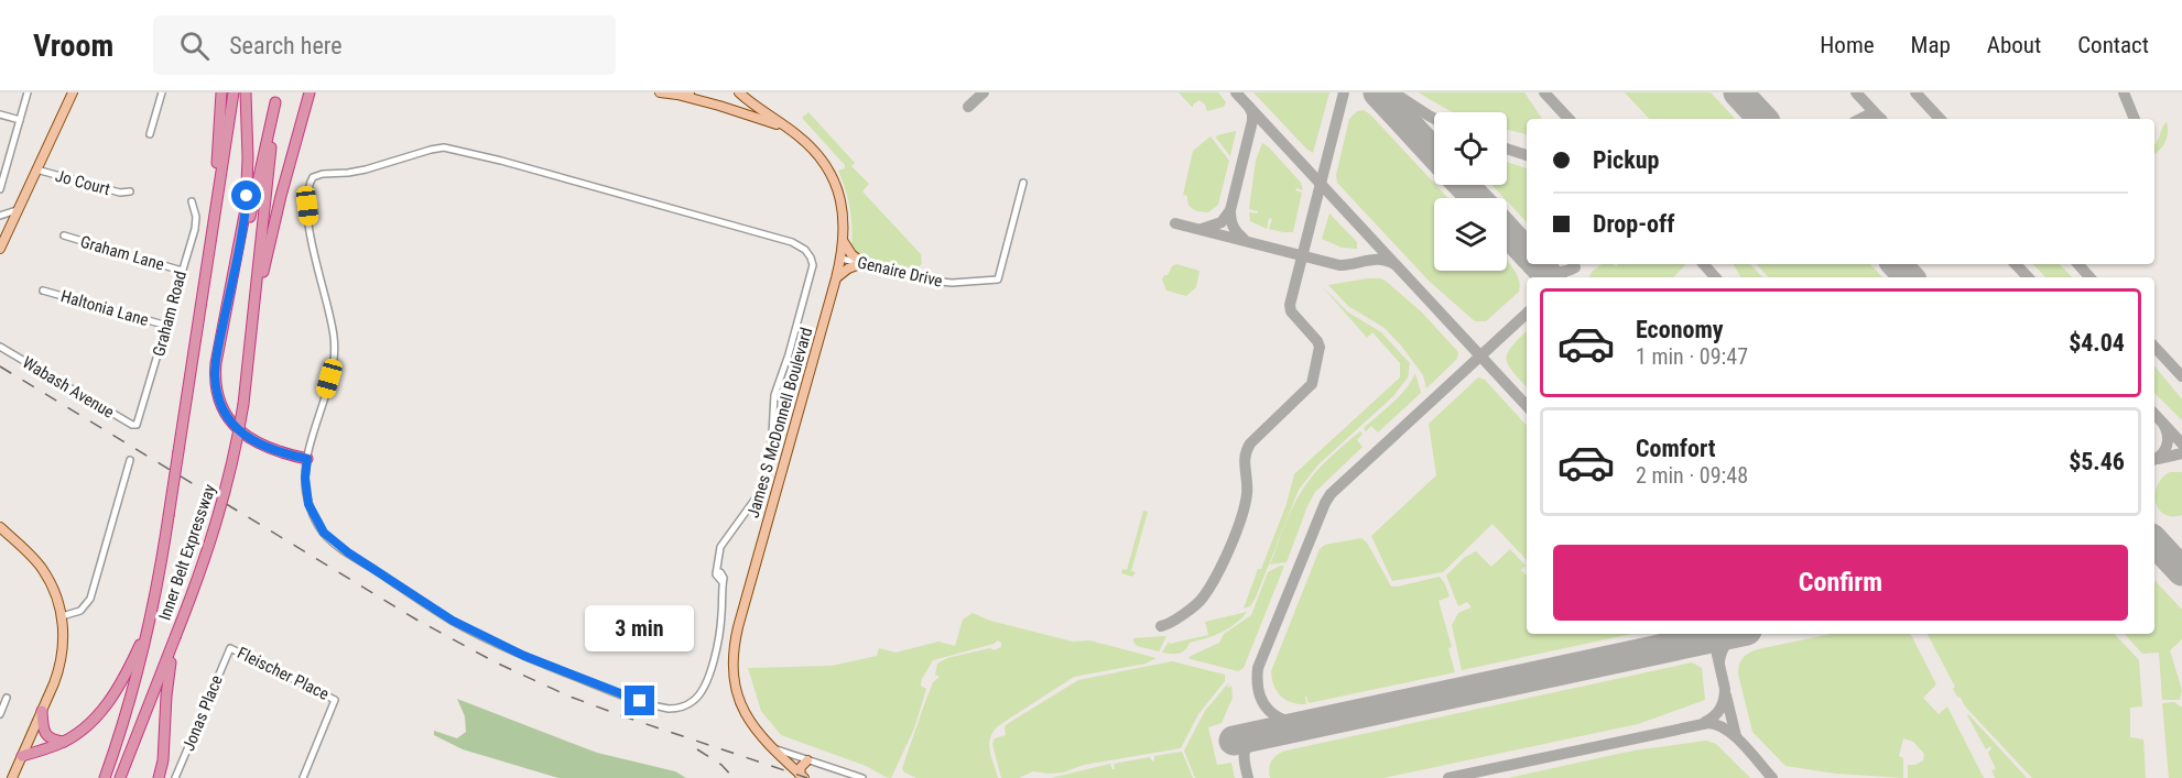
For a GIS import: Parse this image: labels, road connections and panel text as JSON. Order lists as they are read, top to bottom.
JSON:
{
  "streets": {
    "highway": ["Inner Belt Expressway"],
    "main road": ["James S McDonnell Boulevard"],
    "street": [
      "Jo Court",
      "Graham Lane",
      "Genaire Drive",
      "Haltonia Lane",
      "Graham Road",
      "Wabash Avenue",
      "Fleischer Place",
      "Jonas Place"
    ]
  },
  "crossings": [
    ["Graham Lane", "Graham Road"],
    ["Genaire Drive", "James S McDonnell Boulevard"],
    ["Haltonia Lane", "Graham Road"],
    ["Graham Road", "Wabash Avenue"],
    ["Fleischer Place", "Jonas Place"]
  ],
  "page": {
    "header": "Vroom",
    "search": "Search here",
    "nav": [
      "Home",
      "Map",
      "About",
      "Contact"
    ],
    "banner": ["Pickup", "Drop-off"],
    "list": [
      {
        "name": "Economy",
        "note": "1 min · 09:47",
        "value": "$4.04"
      },
      {
        "name": "Comfort",
        "note": "2 min · 09:48",
        "value": "$5.46"
      }
    ],
    "buttons": "Confirm",
    "bubble": "3 min"
  }
}
